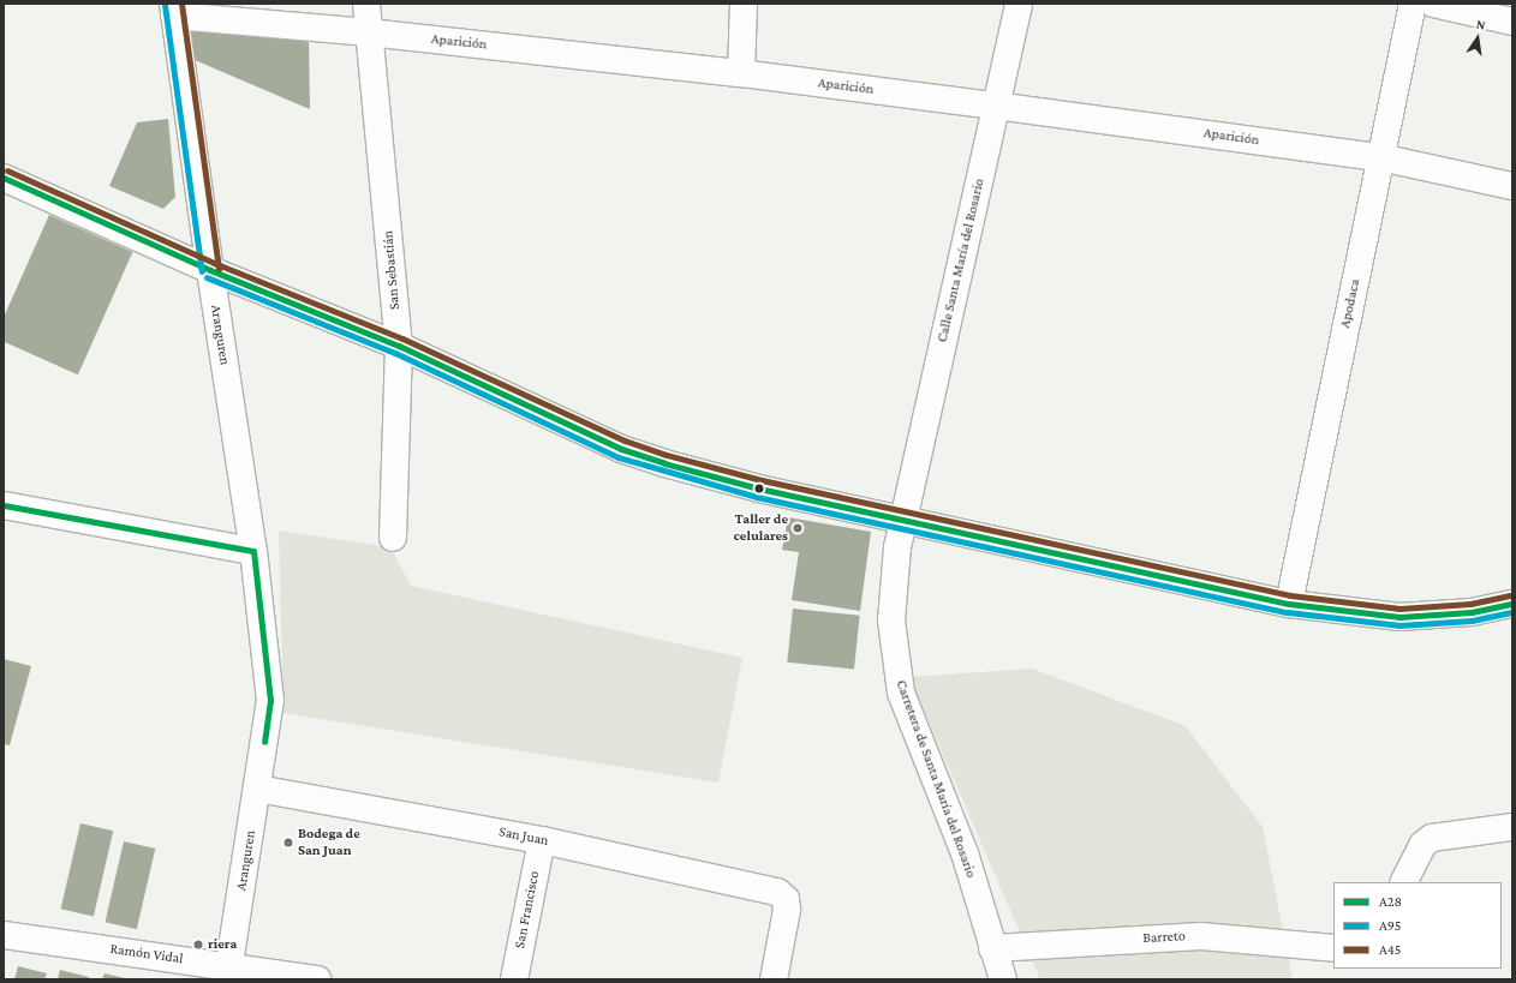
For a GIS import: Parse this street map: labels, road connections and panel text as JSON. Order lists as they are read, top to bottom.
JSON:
{
  "streets": {
    "street": [
      "Aparición",
      "Calle Santa María del Rosario",
      "San Sebastián",
      "Apodaca",
      "Aranguren",
      "Carretera de Santa María del Rosario",
      "San Juan",
      "San Francisco",
      "Barreto",
      "Ramón Vidal"
    ]
  },
  "crossings": [
    ["Aparición", "Calle Santa María del Rosario"],
    ["Aparición", "San Sebastián"],
    ["Aparición", "Apodaca"],
    ["Aparición", "Aranguren"],
    ["Calle Santa María del Rosario", "Carretera de Santa María del Rosario"],
    ["Aranguren", "San Juan"],
    ["Aranguren", "Ramón Vidal"],
    ["Carretera de Santa María del Rosario", "Barreto"],
    ["San Juan", "San Francisco"]
  ],
  "places": ["Taller de celulares", "Bodega de San Juan", "riera"],
  "lines": ["transit line A45", "transit line A95", "transit line A28"],
  "legend": ["A28", "A95", "A45"],
  "north": "top"
}
